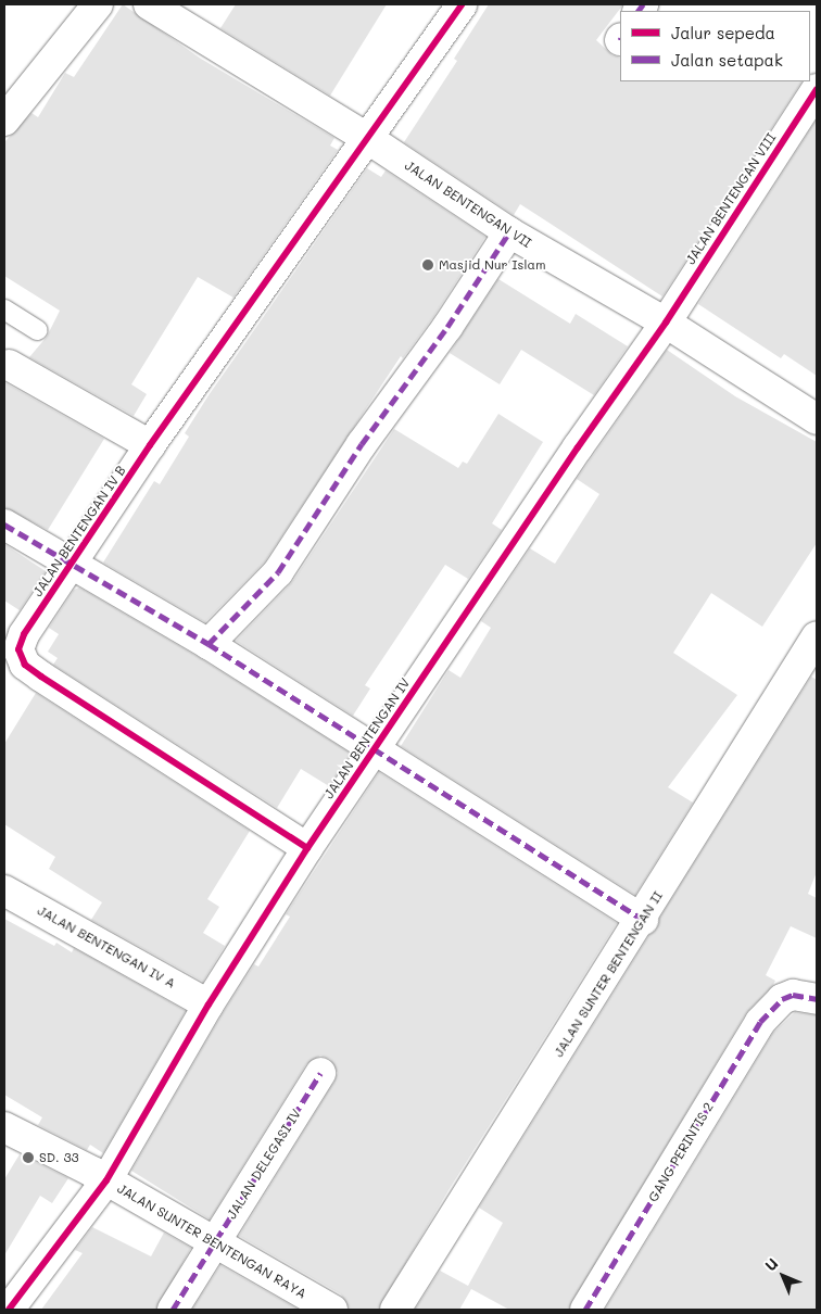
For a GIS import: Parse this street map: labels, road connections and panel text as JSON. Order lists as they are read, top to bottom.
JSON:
{
  "streets": {
    "street": [
      "JALAN BENTENGAN VIII",
      "JALAN BENTENGAN VII",
      "JALAN BENTENGAN IV B",
      "JALAN BENTENGAN IV",
      "JALAN BENTENGAN IV A",
      "JALAN SUNTER BENTENGAN II",
      "GANG PERINTIS 2",
      "JALAN DELEGASI IV",
      "JALAN SUNTER BENTENGAN RAYA"
    ]
  },
  "crossings": [
    ["JALAN BENTENGAN VIII", "JALAN BENTENGAN VII"],
    ["JALAN BENTENGAN VIII", "JALAN BENTENGAN IV"],
    ["JALAN BENTENGAN VII", "JALAN BENTENGAN IV B"],
    ["JALAN BENTENGAN VII", "JALAN BENTENGAN IV"],
    ["JALAN BENTENGAN IV B", "JALAN BENTENGAN IV"],
    ["JALAN BENTENGAN IV", "JALAN BENTENGAN IV A"],
    ["JALAN BENTENGAN IV", "JALAN SUNTER BENTENGAN RAYA"],
    ["JALAN DELEGASI IV", "JALAN SUNTER BENTENGAN RAYA"]
  ],
  "places": ["Masjid Nur Islam", "SD. 33"],
  "legend": ["Jalur sepeda", "Jalan setapak"],
  "north": "top left"
}
